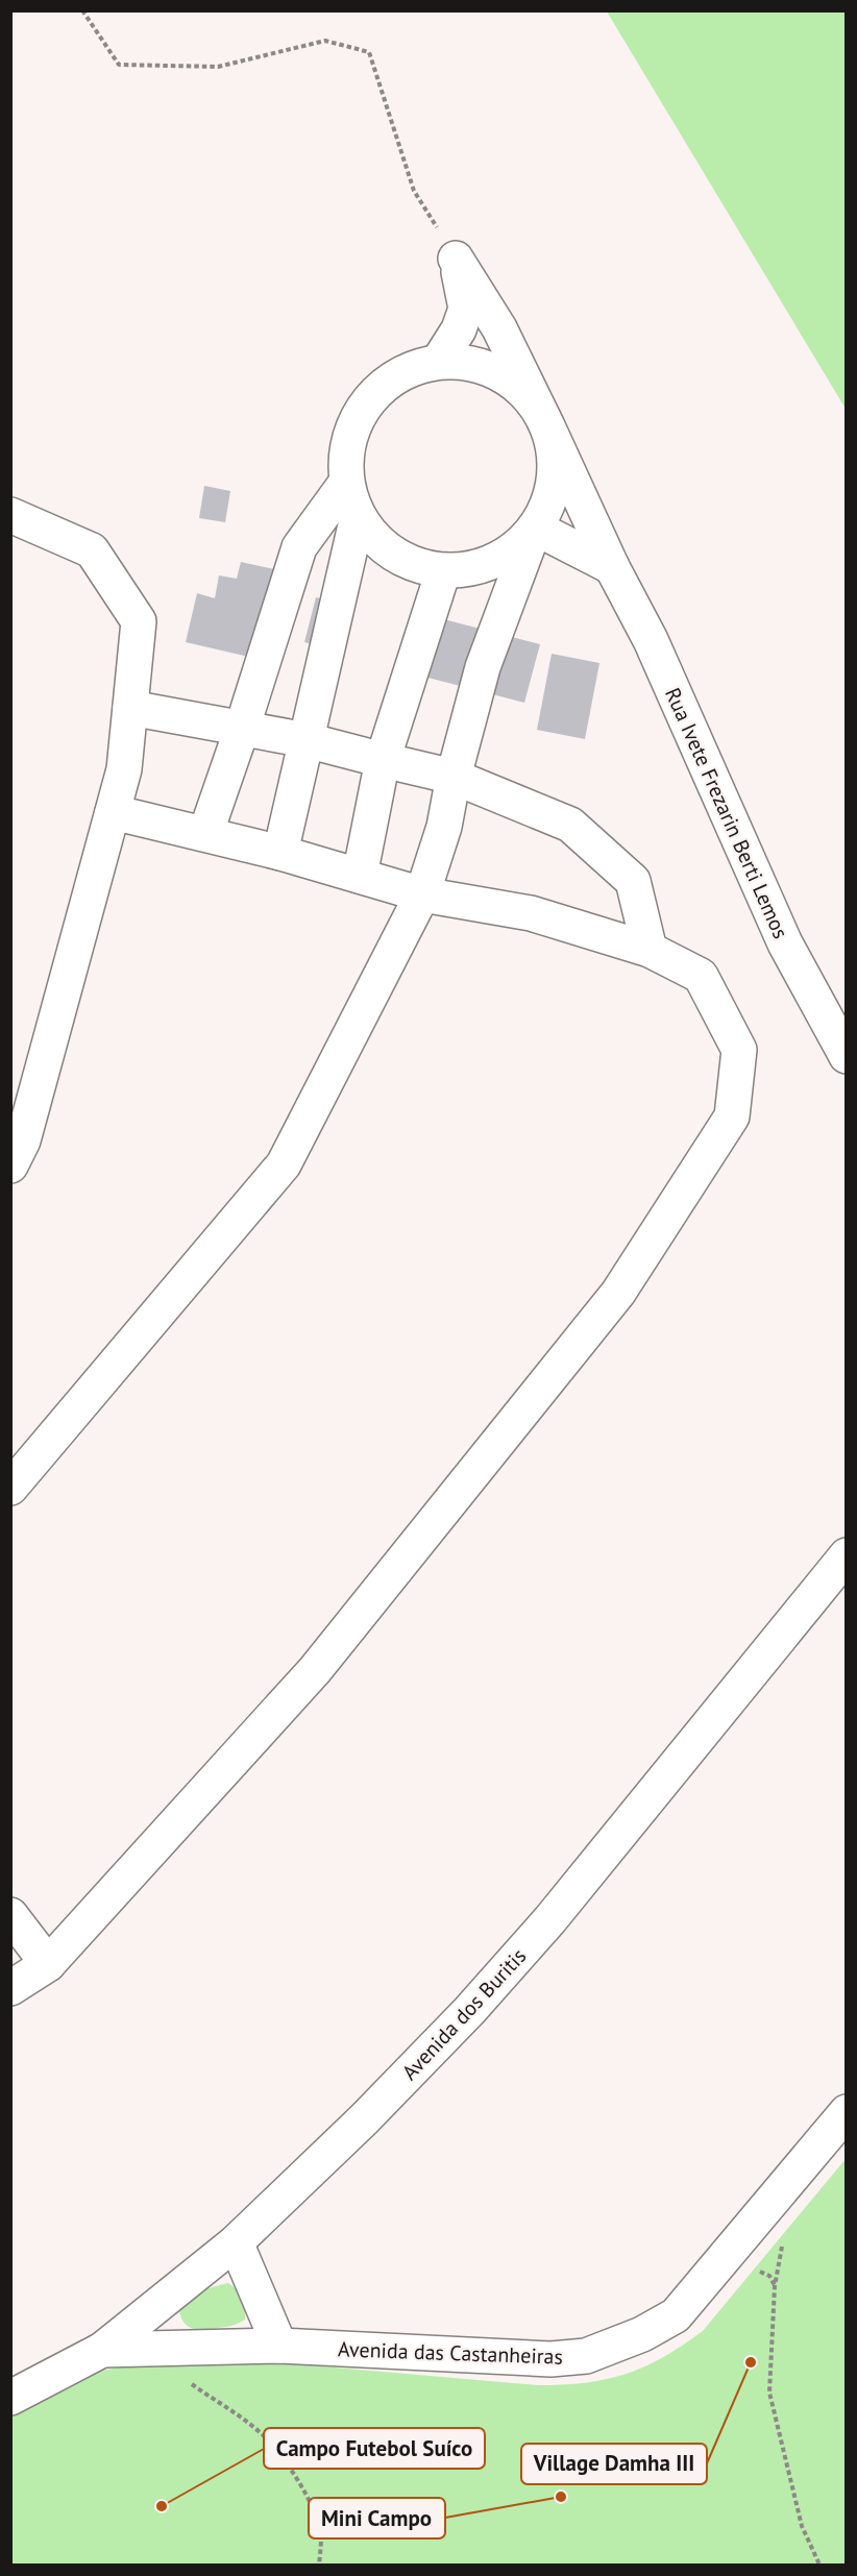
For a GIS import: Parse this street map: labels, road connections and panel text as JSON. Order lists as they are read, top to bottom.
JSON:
{
  "streets": {
    "street": ["Rua Ivete Frezarin Berti Lemos", "Avenida dos Buritis", "Avenida das Castanheiras"]
  },
  "crossings": [
    ["Avenida dos Buritis", "Avenida das Castanheiras"]
  ],
  "places": ["Village Damha III", "Mini Campo", "Campo Futebol Suíco"]
}
